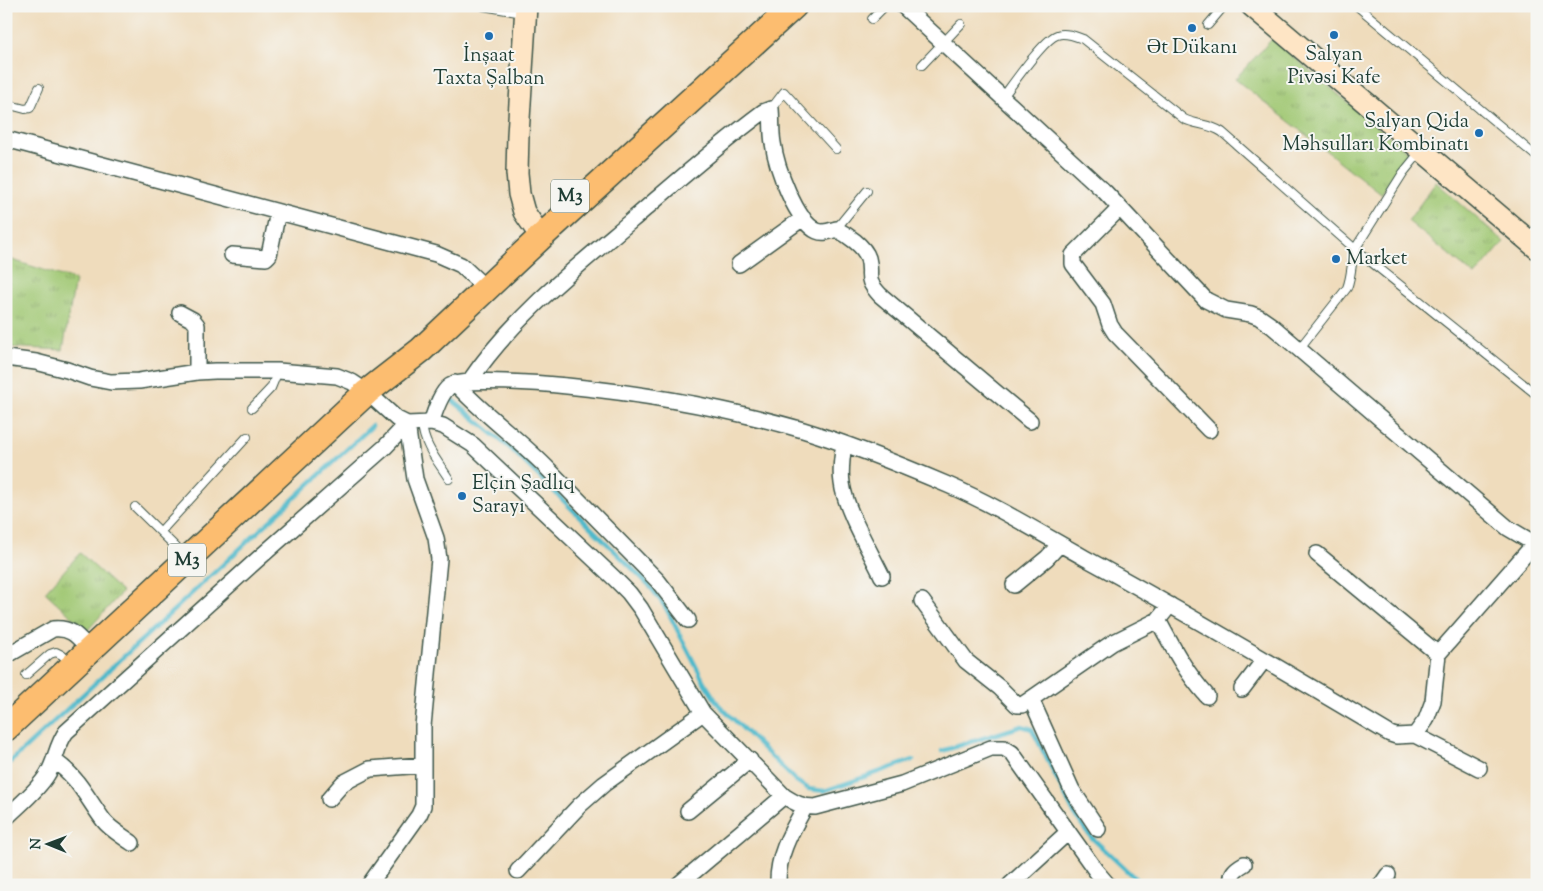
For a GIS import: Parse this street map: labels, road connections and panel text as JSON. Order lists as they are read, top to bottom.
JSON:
{
  "streets": {
    "main road": ["M3"]
  },
  "places": [
    "Ət Dükanı",
    "Salyan Pivəsi Kafe",
    "İnşaat Taxta Şalban",
    "Salyan Qida Məhsulları Kombinatı",
    "Market",
    "Elçin Şadlıq Sarayı"
  ],
  "north": "left"
}
